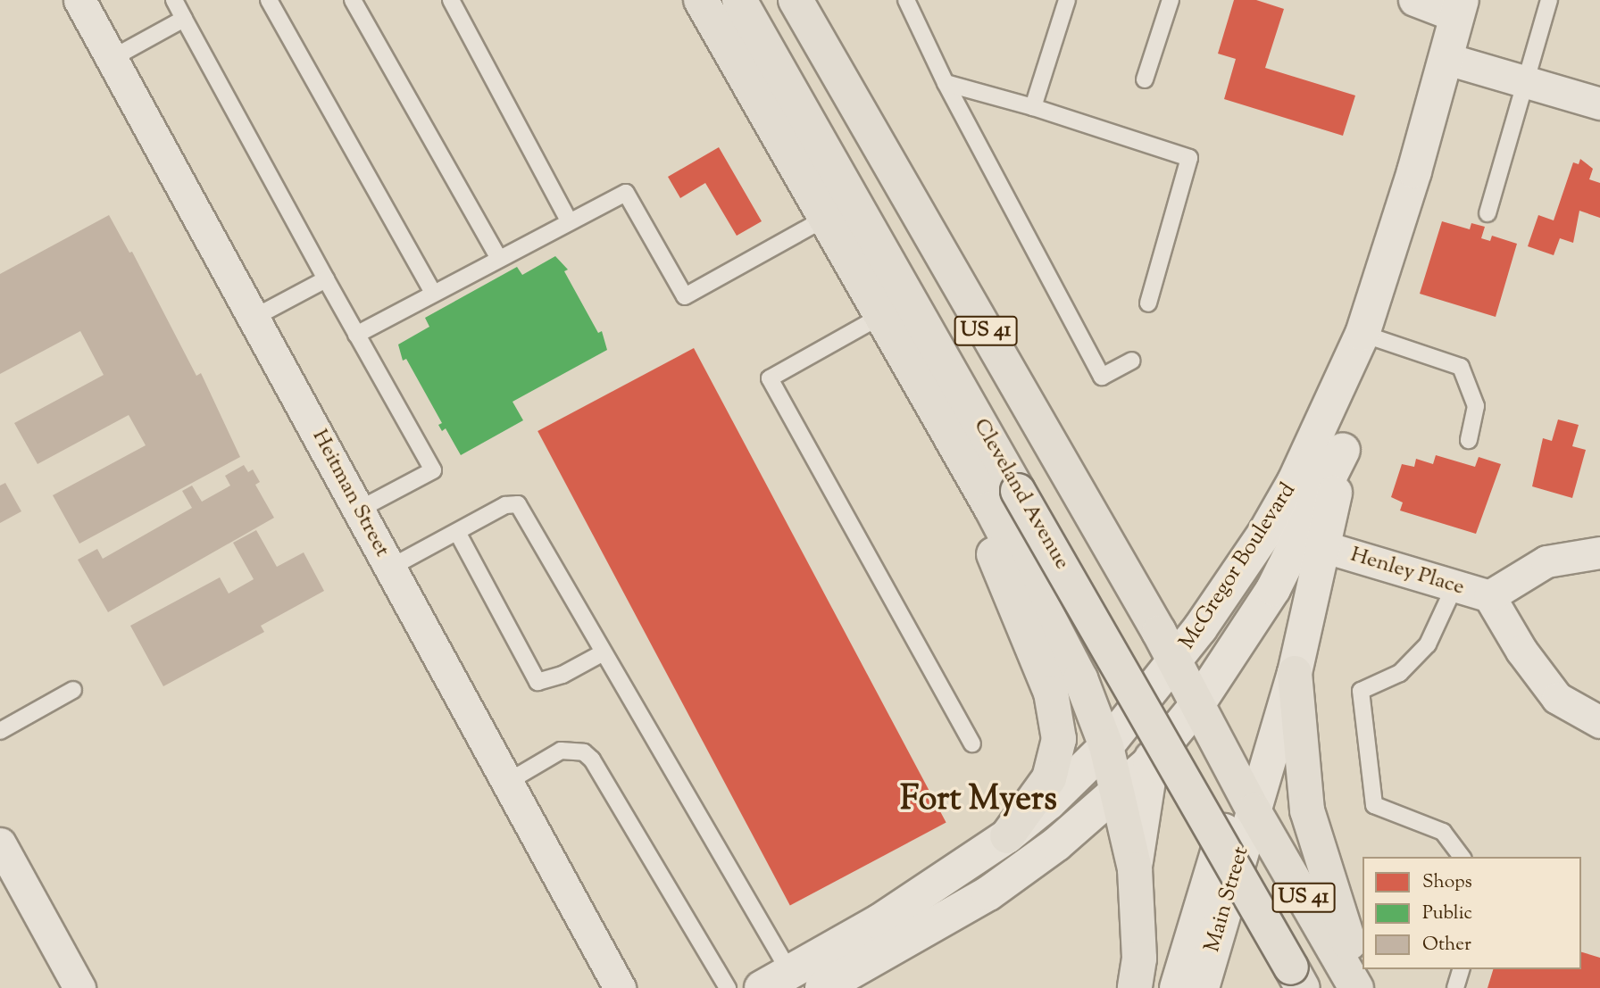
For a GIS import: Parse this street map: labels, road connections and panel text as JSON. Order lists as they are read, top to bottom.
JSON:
{
  "streets": {
    "main road": [
      "US 41",
      "Cleveland Avenue",
      "McGregor Boulevard",
      "Main Street"
    ],
    "street": ["Heitman Street", "Henley Place"]
  },
  "crossings": [
    ["US 41", "McGregor Boulevard"],
    ["US 41", "Main Street"],
    ["McGregor Boulevard", "Henley Place"],
    ["McGregor Boulevard", "Main Street"]
  ],
  "districts": ["Fort Myers"],
  "legend": ["Shops", "Public", "Other"]
}
